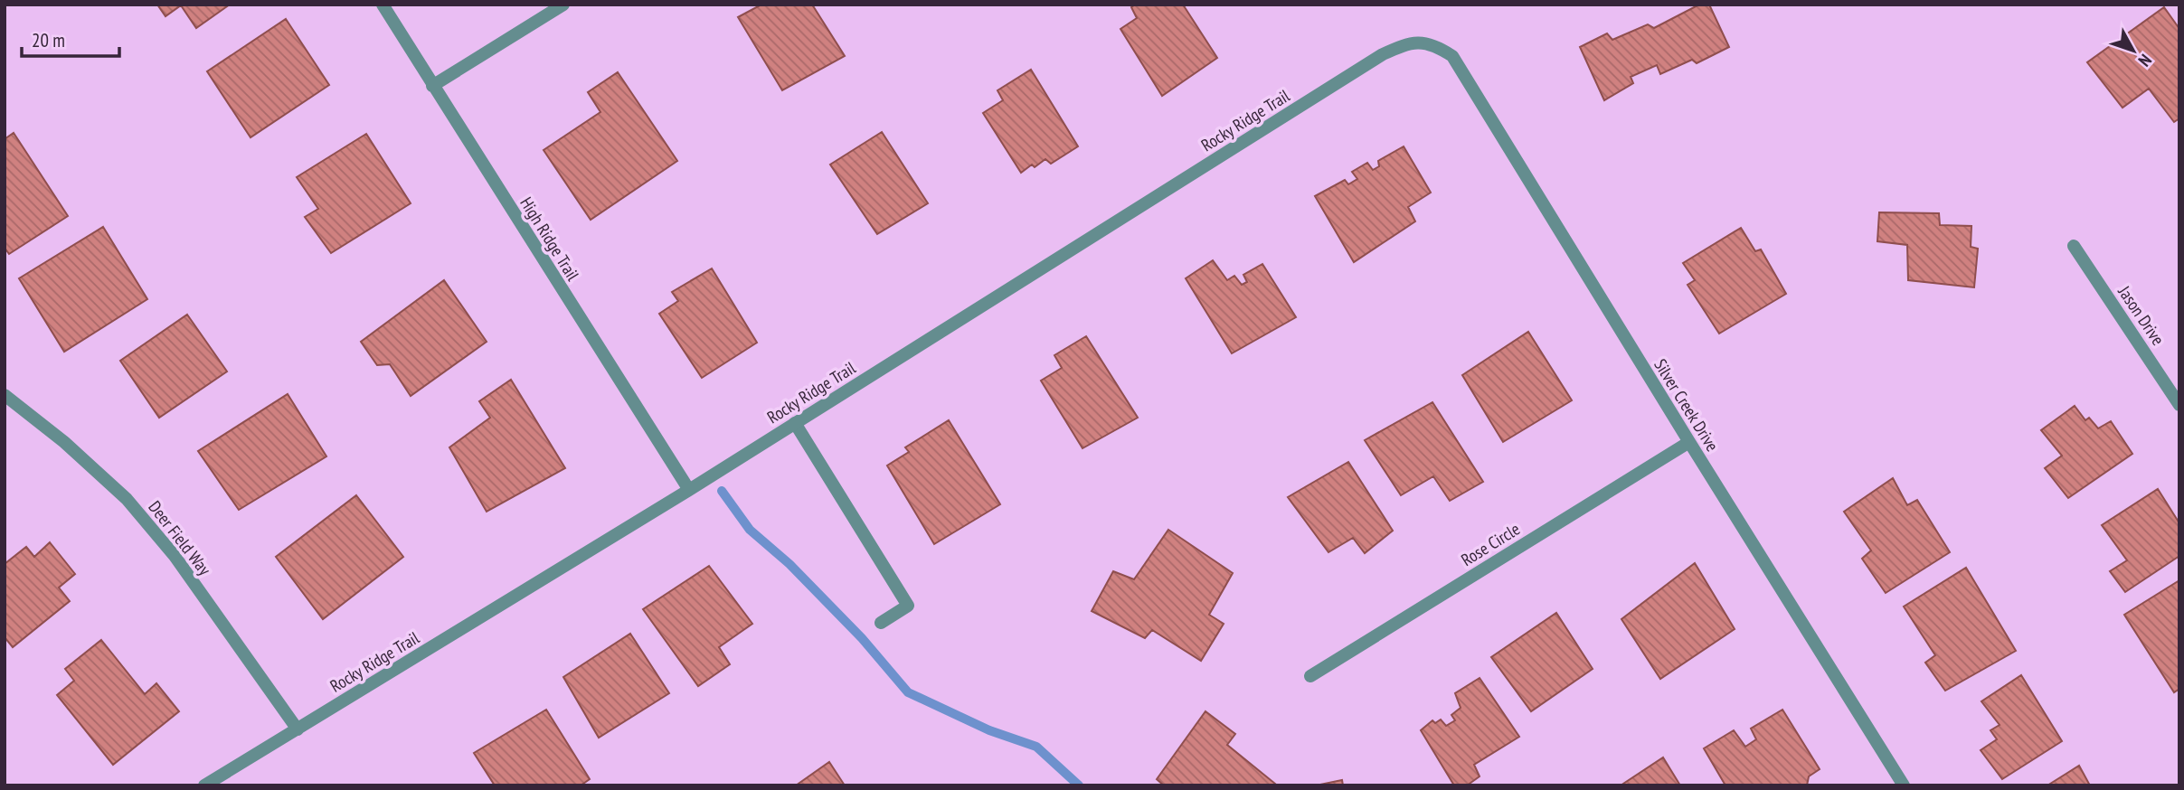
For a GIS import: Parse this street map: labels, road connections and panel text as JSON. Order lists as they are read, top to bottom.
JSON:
{
  "streets": {
    "street": [
      "Rocky Ridge Trail",
      "High Ridge Trail",
      "Jason Drive",
      "Silver Creek Drive",
      "Deer Field Way",
      "Rose Circle"
    ]
  },
  "crossings": [
    ["Rocky Ridge Trail", "High Ridge Trail"],
    ["Rocky Ridge Trail", "Silver Creek Drive"],
    ["Rocky Ridge Trail", "Deer Field Way"],
    ["Silver Creek Drive", "Rose Circle"]
  ],
  "scale_bar": "20 m",
  "north": "bottom right"
}
